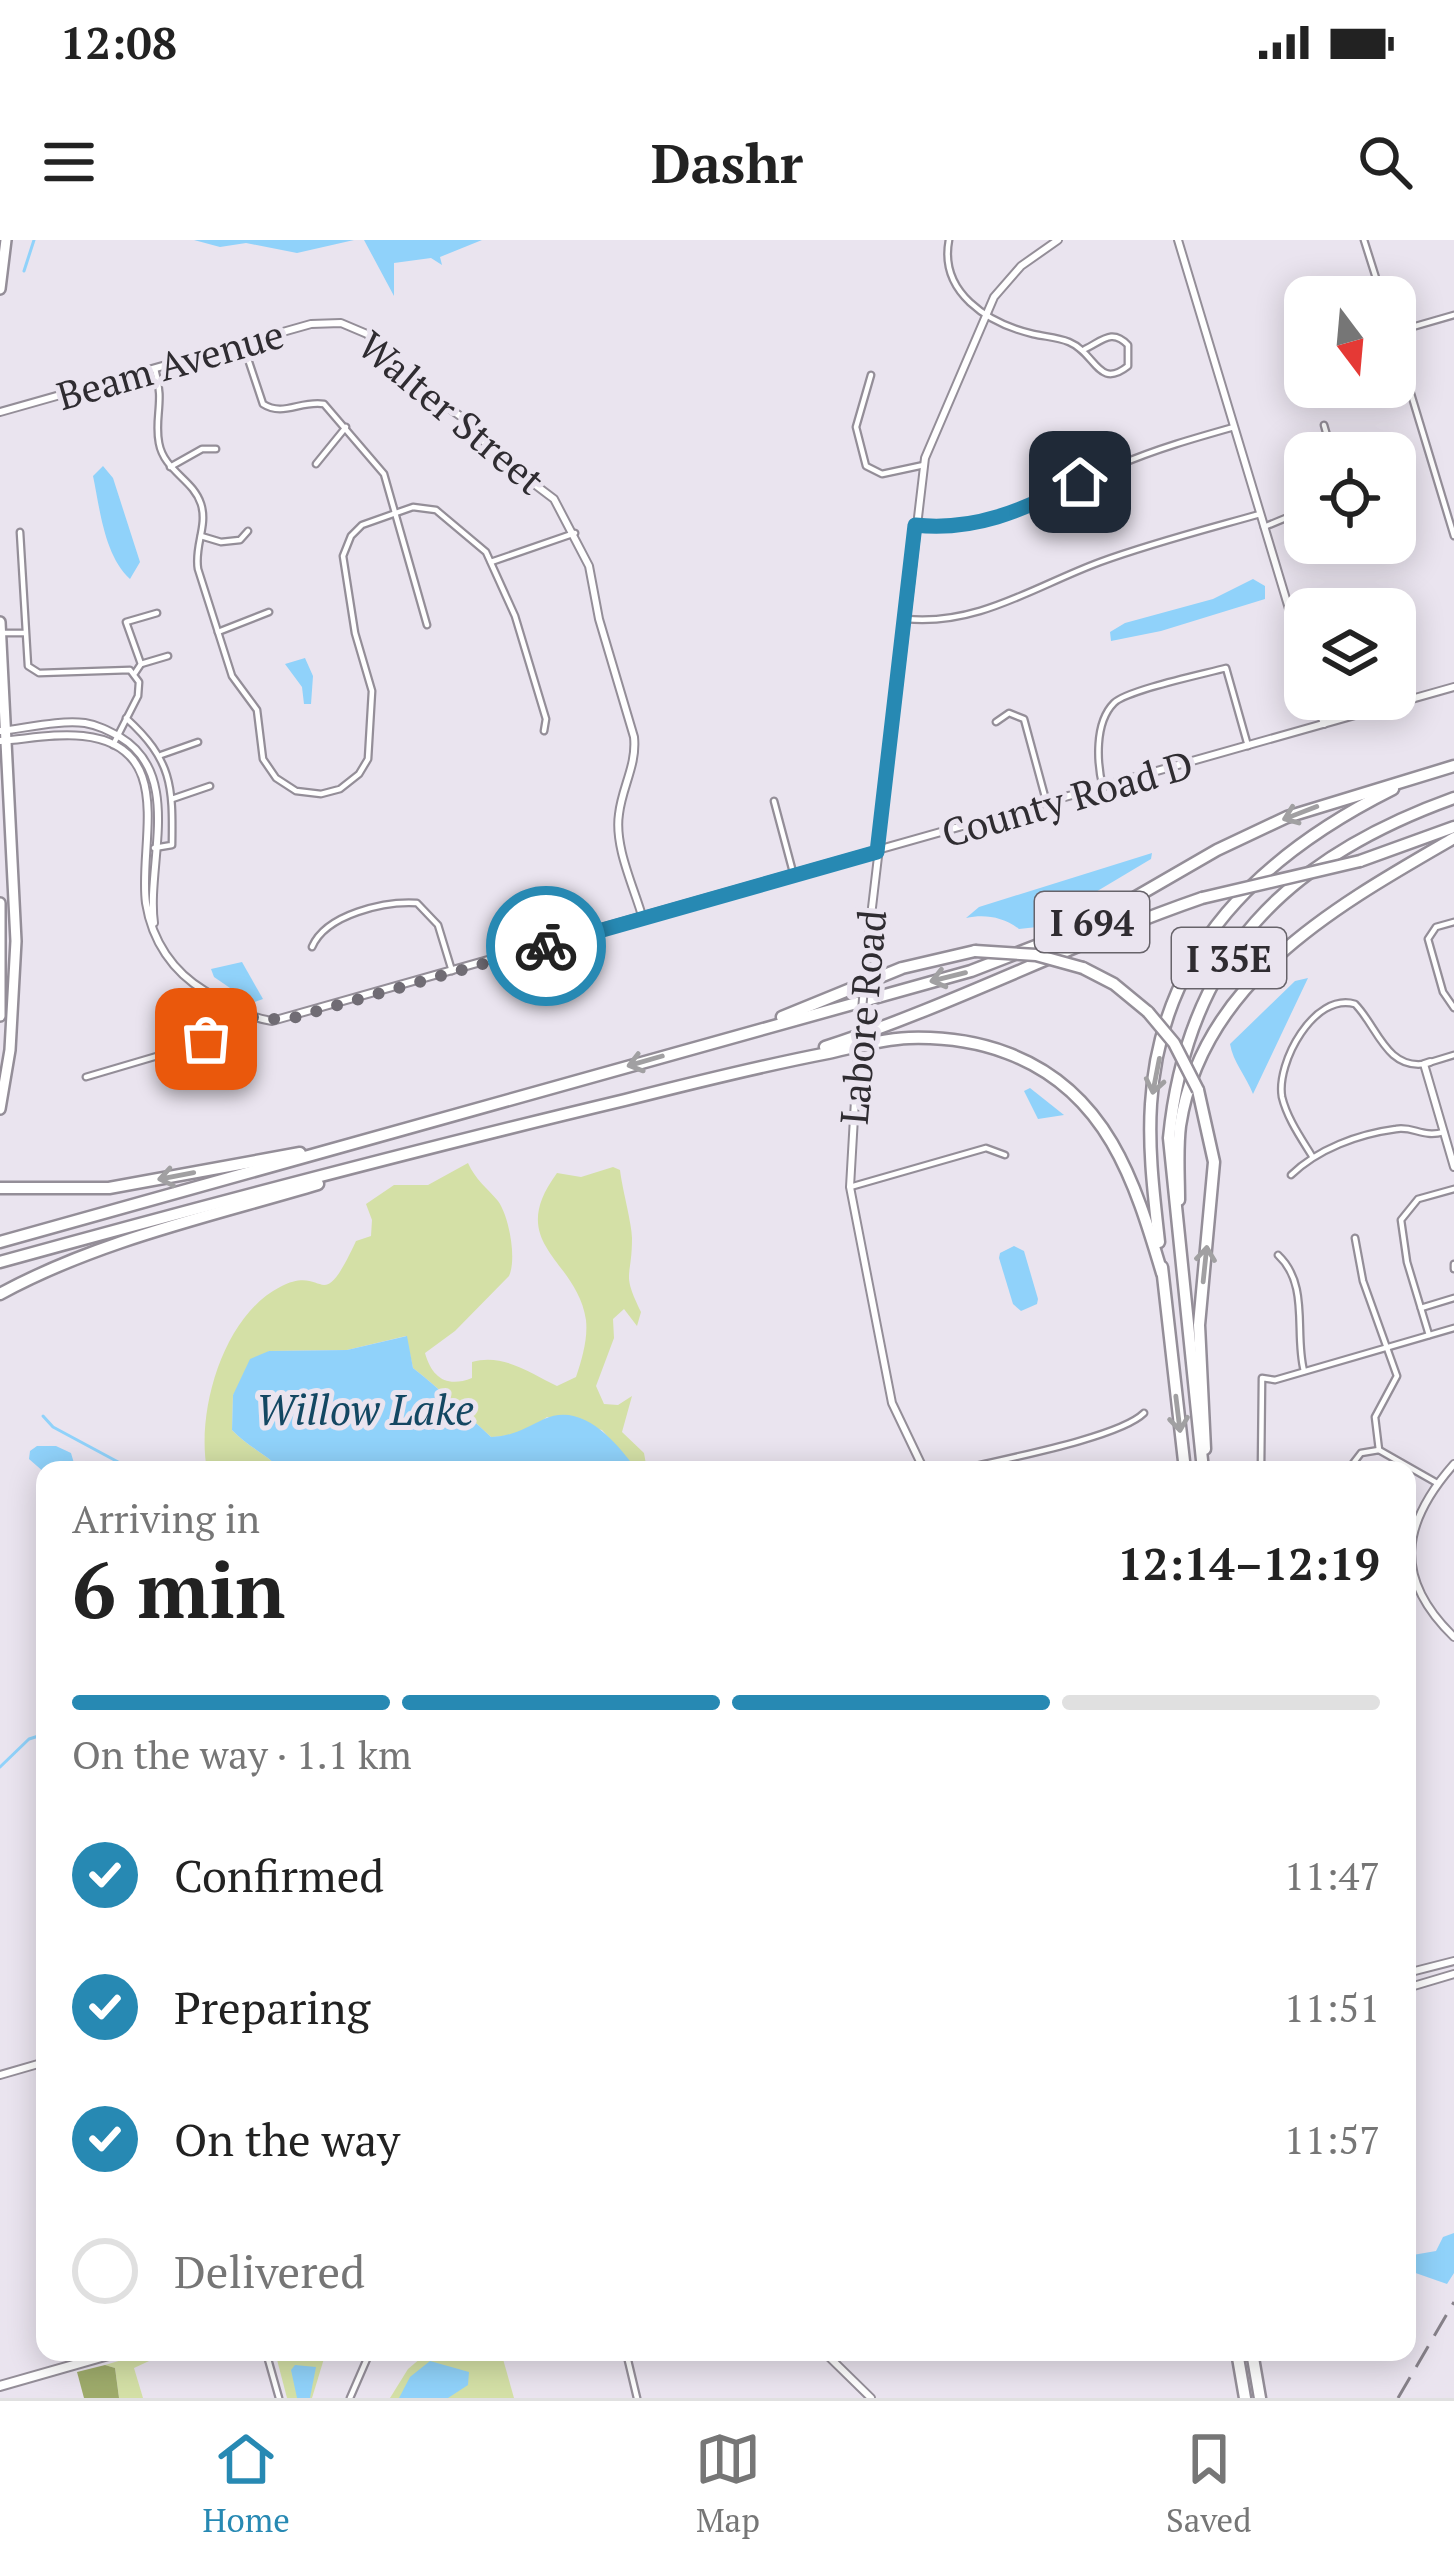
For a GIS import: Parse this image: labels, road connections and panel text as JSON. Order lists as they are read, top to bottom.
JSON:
{
  "streets": {
    "highway": ["I 694", "I 35E"],
    "street": [
      "Beam Avenue",
      "Walter Street",
      "County Road D",
      "Labore Road"
    ]
  },
  "crossings": [
    ["Beam Avenue", "Walter Street"],
    ["Walter Street", "County Road D"],
    ["County Road D", "Labore Road"],
    ["I 694", "I 35E"]
  ],
  "water": ["Willow Lake"],
  "north": "bottom",
  "page": {
    "status": "12:08",
    "header": "Dashr",
    "heading": ["6 min", "Arriving in", "12:14–12:19"],
    "bar": "On the way · 1.1 km",
    "list": [
      ["Confirmed", "11:47"],
      ["Preparing", "11:51"],
      ["On the way", "11:57"],
      "Delivered"
    ],
    "tabs": ["Home", "Map", "Saved"]
  }
}
